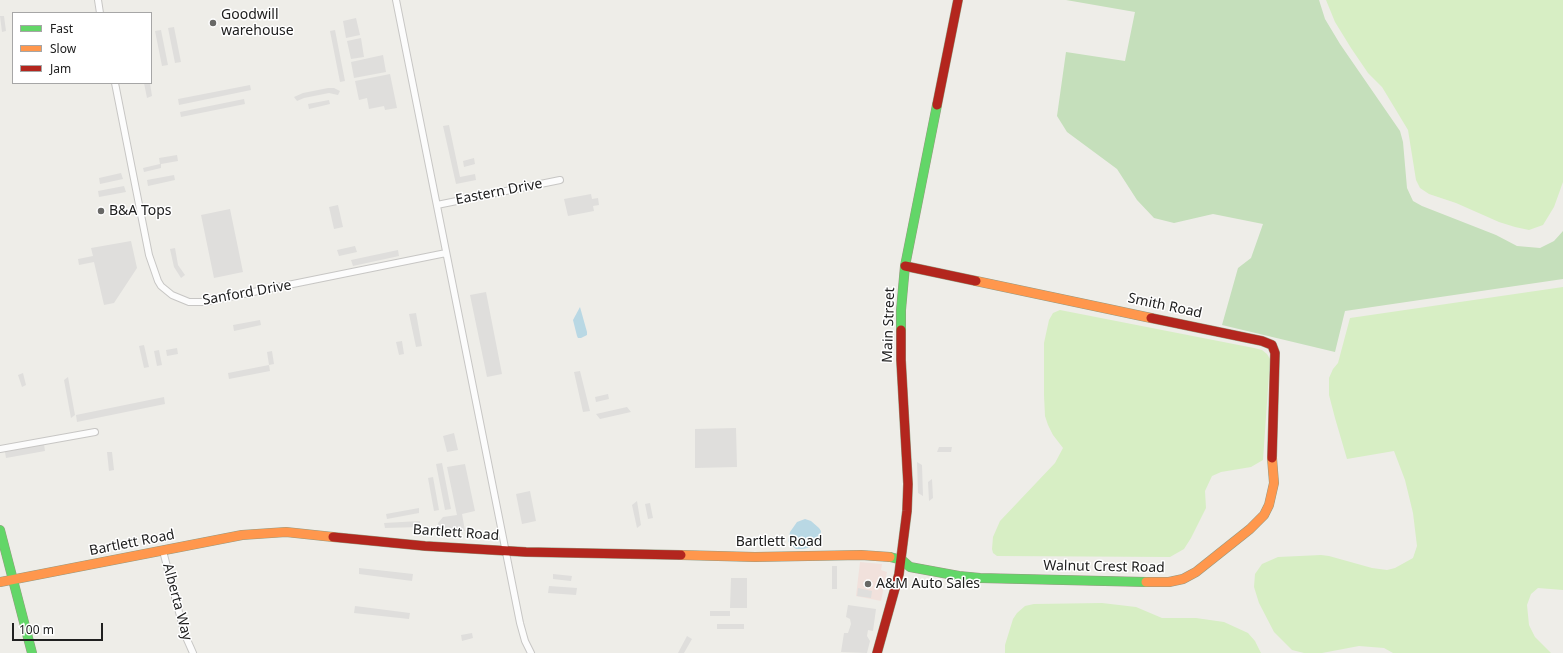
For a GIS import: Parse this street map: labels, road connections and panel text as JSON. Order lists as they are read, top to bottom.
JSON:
{
  "streets": {
    "main road": [
      "Smith Road",
      "Main Street",
      "Bartlett Road",
      "Walnut Crest Road"
    ],
    "street": ["Eastern Drive", "Sanford Drive", "Alberta Way"]
  },
  "crossings": [
    ["Smith Road", "Main Street"],
    ["Smith Road", "Walnut Crest Road"],
    ["Main Street", "Bartlett Road"],
    ["Main Street", "Walnut Crest Road"],
    ["Bartlett Road", "Walnut Crest Road"],
    ["Bartlett Road", "Alberta Way"]
  ],
  "places": ["Goodwill warehouse", "B&A Tops", "A&M Auto Sales"],
  "legend": ["Fast", "Slow", "Jam"],
  "scale_bar": "100 m"
}
